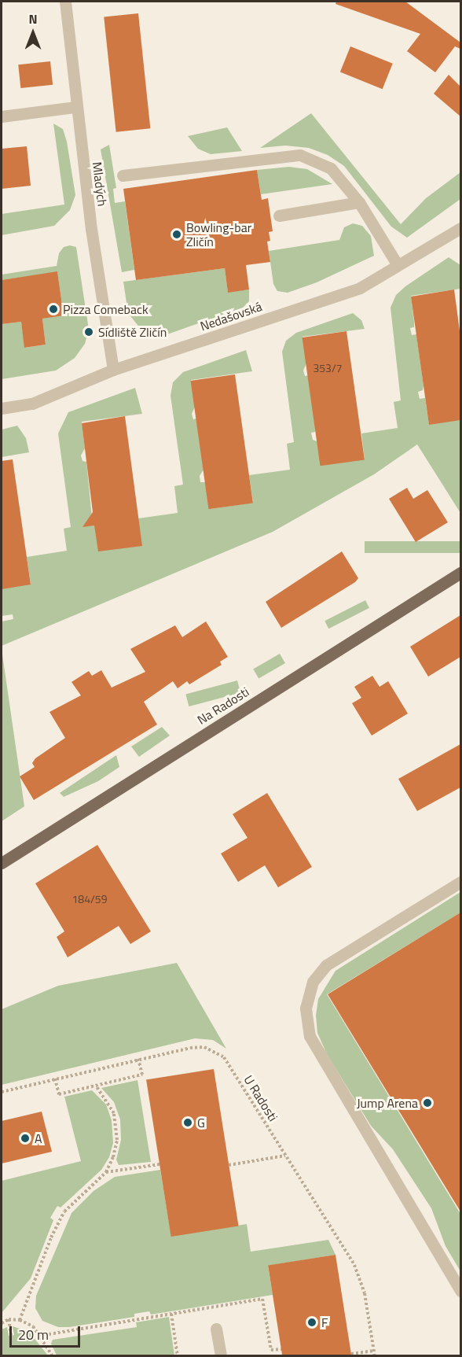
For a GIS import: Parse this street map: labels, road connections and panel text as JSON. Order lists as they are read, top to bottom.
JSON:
{
  "streets": {
    "main road": ["Na Radosti"],
    "street": ["Mladých", "Nedašovská"],
    "path": ["U Radosti"]
  },
  "crossings": [
    ["Mladých", "Nedašovská"]
  ],
  "places": [
    "Bowling-bar Zličín",
    "Pizza Comeback",
    "Sídliště Zličín",
    "Jump Arena",
    "G",
    "A",
    "F"
  ],
  "house_numbers": ["353/7", "184/59"],
  "scale_bar": "20 m",
  "north": "top"
}
